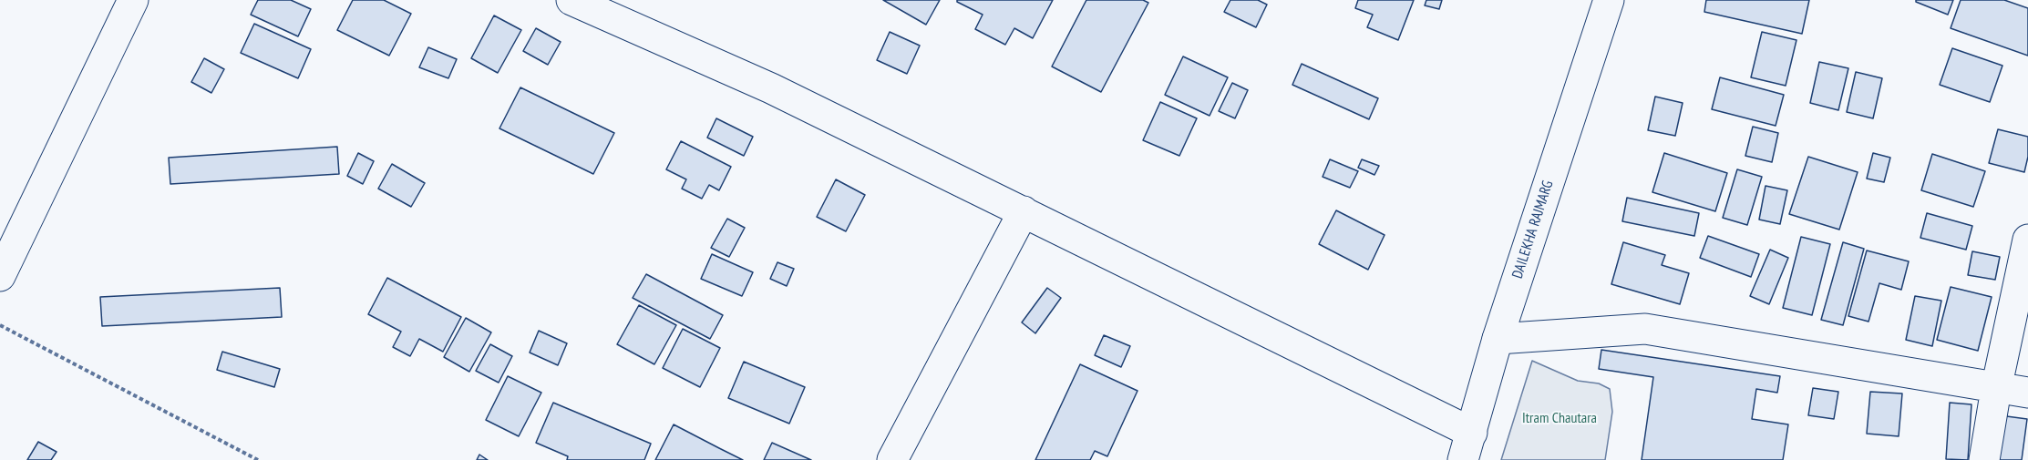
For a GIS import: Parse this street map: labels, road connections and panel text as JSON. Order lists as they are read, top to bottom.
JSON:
{
  "streets": {
    "street": ["DAILEKHA RAJMARG"]
  },
  "parks": ["Itram Chautara"]
}
